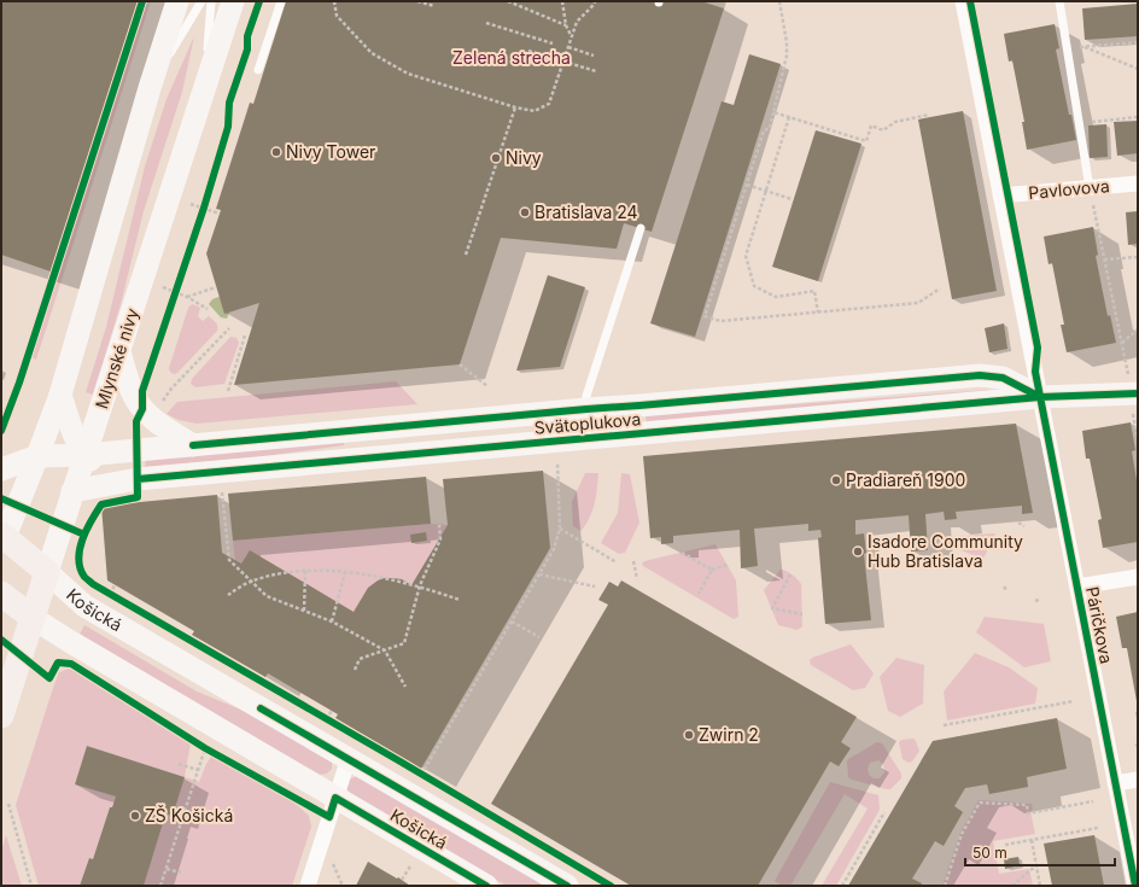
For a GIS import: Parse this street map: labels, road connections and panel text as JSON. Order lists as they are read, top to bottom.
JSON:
{
  "streets": {
    "main road": ["Mlynské nivy", "Košická"],
    "street": ["Pavlovova", "Svätoplukova", "Páričkova"]
  },
  "crossings": [
    ["Pavlovova", "Páričkova"],
    ["Mlynské nivy", "Svätoplukova"],
    ["Mlynské nivy", "Košická"],
    ["Svätoplukova", "Páričkova"]
  ],
  "parks": ["Zelená strecha"],
  "places": [
    "Nivy Tower",
    "Nivy",
    "Bratislava 24",
    "Pradiareň 1900",
    "Isadore Community Hub Bratislava",
    "Zwirn 2",
    "ZŠ Košická"
  ],
  "scale_bar": "50 m"
}
